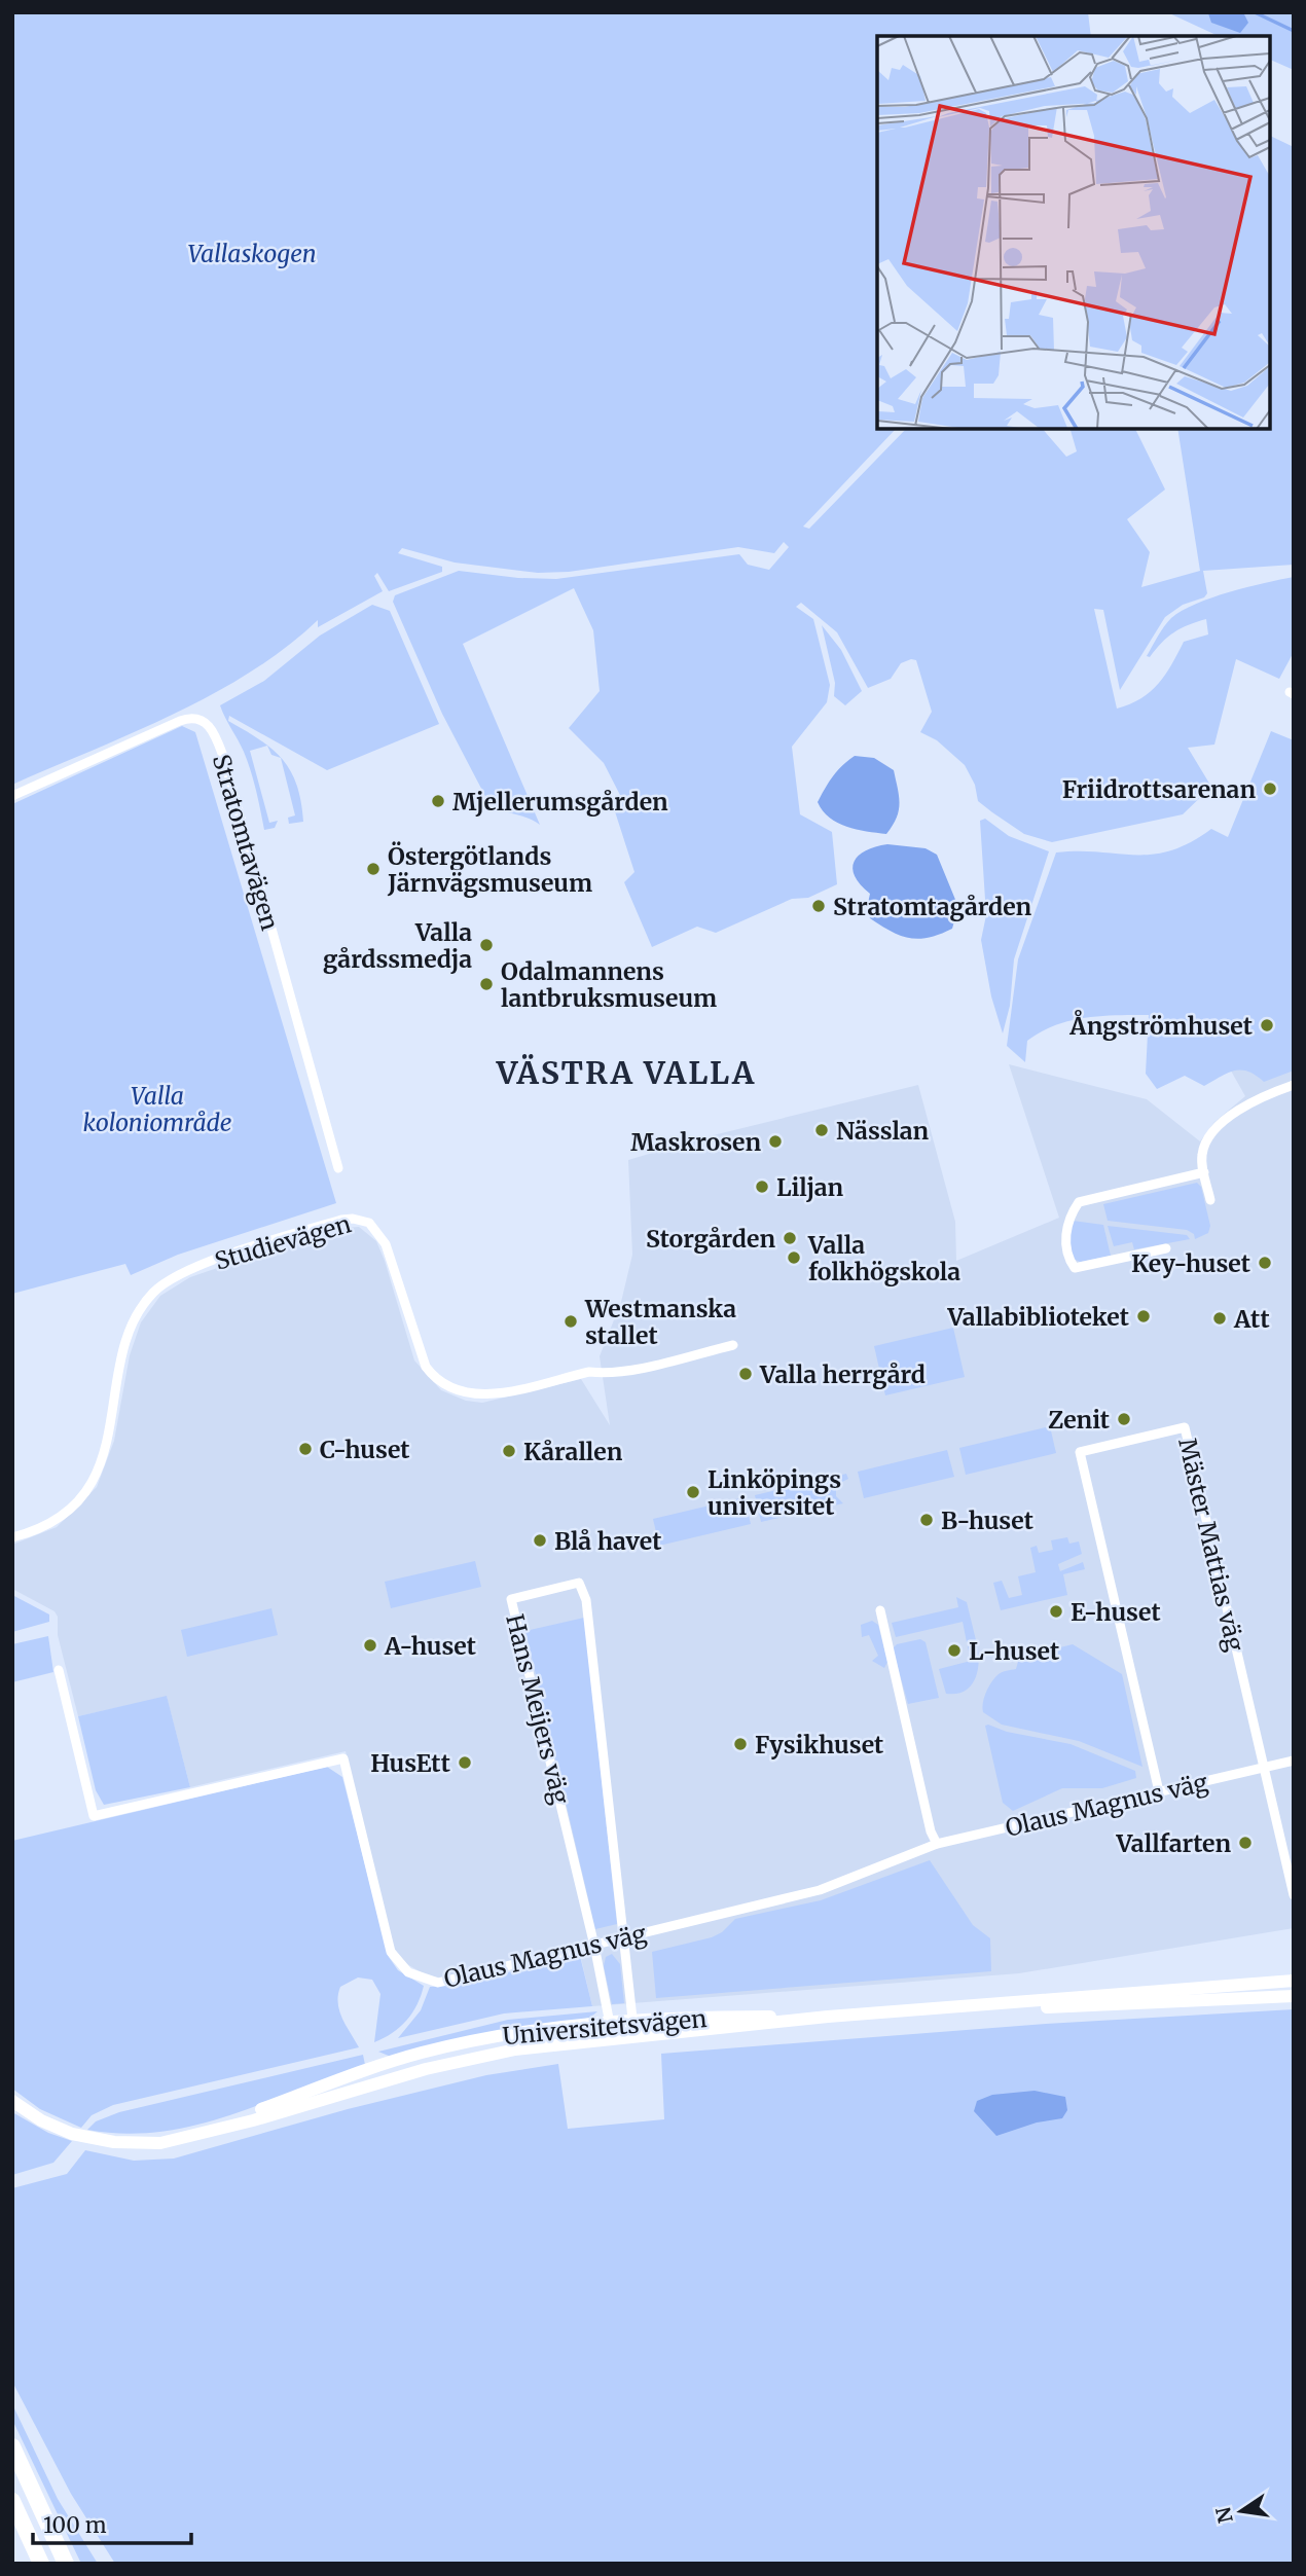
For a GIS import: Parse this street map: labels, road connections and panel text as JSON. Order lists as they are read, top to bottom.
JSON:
{
  "streets": {
    "main road": ["Universitetsvägen"],
    "street": [
      "Stratomtavägen",
      "Studievägen",
      "Mäster Mattias väg",
      "Hans Meijers väg",
      "Olaus Magnus väg"
    ]
  },
  "crossings": [
    ["Mäster Mattias väg", "Olaus Magnus väg"],
    ["Hans Meijers väg", "Olaus Magnus väg"],
    ["Hans Meijers väg", "Universitetsvägen"]
  ],
  "districts": ["VÄSTRA VALLA"],
  "parks": ["Vallaskogen", "Valla koloniområde"],
  "places": [
    "Friidrottsarenan",
    "Mjellerumsgården",
    "Östergötlands Järnvägsmuseum",
    "Stratomtagården",
    "Valla gårdssmedja",
    "Odalmannens lantbruksmuseum",
    "Ångströmhuset",
    "Nässlan",
    "Maskrosen",
    "Liljan",
    "Storgården",
    "Valla folkhögskola",
    "Key-huset",
    "Vallabiblioteket",
    "Att",
    "Westmanska stallet",
    "Valla herrgård",
    "Zenit",
    "C-huset",
    "Kårallen",
    "Linköpings universitet",
    "B-huset",
    "Blå havet",
    "E-huset",
    "A-huset",
    "L-huset",
    "Fysikhuset",
    "HusEtt",
    "Vallfarten"
  ],
  "scale_bar": "100 m",
  "north": "left"
}
